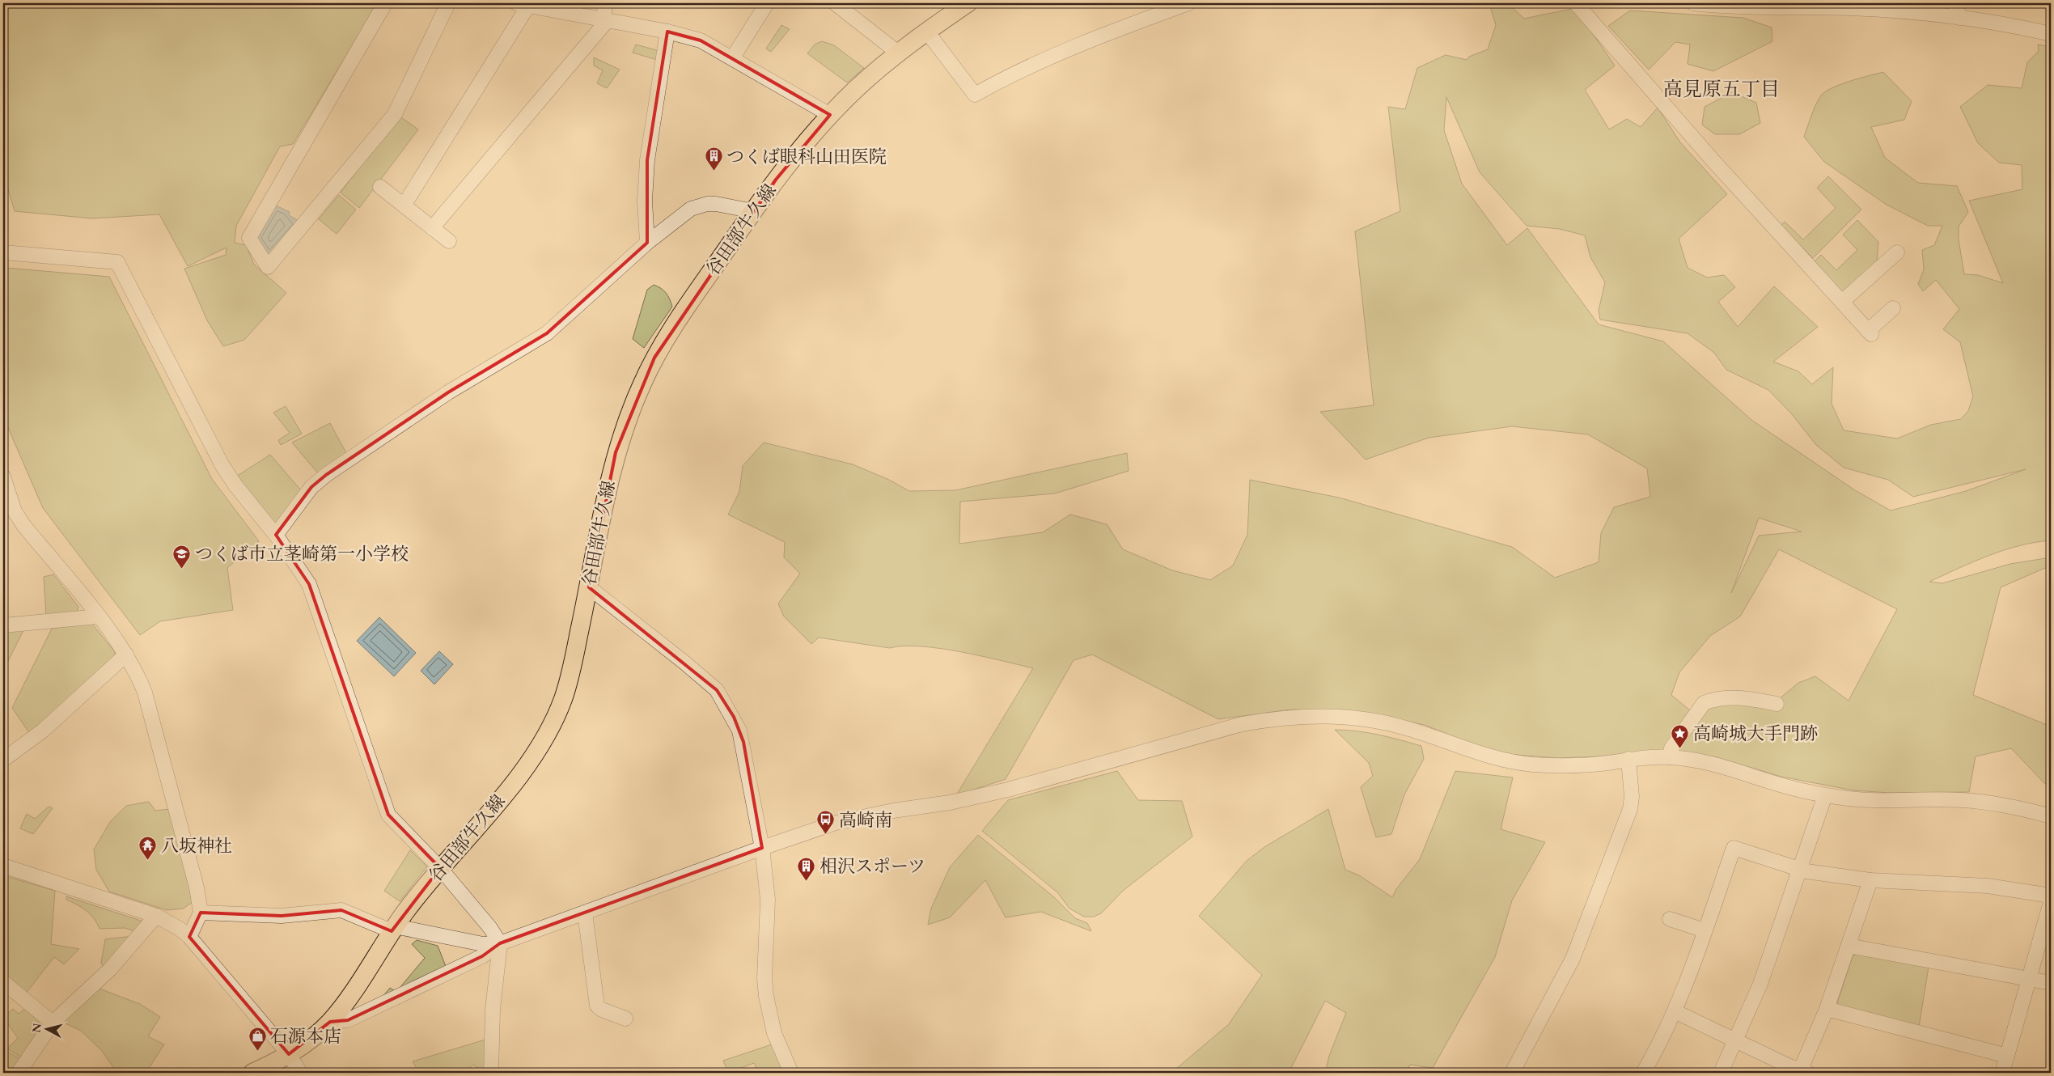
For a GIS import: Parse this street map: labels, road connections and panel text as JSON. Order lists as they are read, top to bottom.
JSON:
{
  "streets": {
    "main road": ["谷田部牛久線"]
  },
  "districts": ["高見原五丁目"],
  "places": {
    "building": ["つくば眼科山田医院", "相沢スポーツ"],
    "school or university": ["つくば市立茎崎第一小学校"],
    "place": ["高崎城大手門跡"],
    "bus stop": ["高崎南"],
    "temple": ["八坂神社"],
    "shop": ["石源本店"]
  },
  "north": "left"
}
